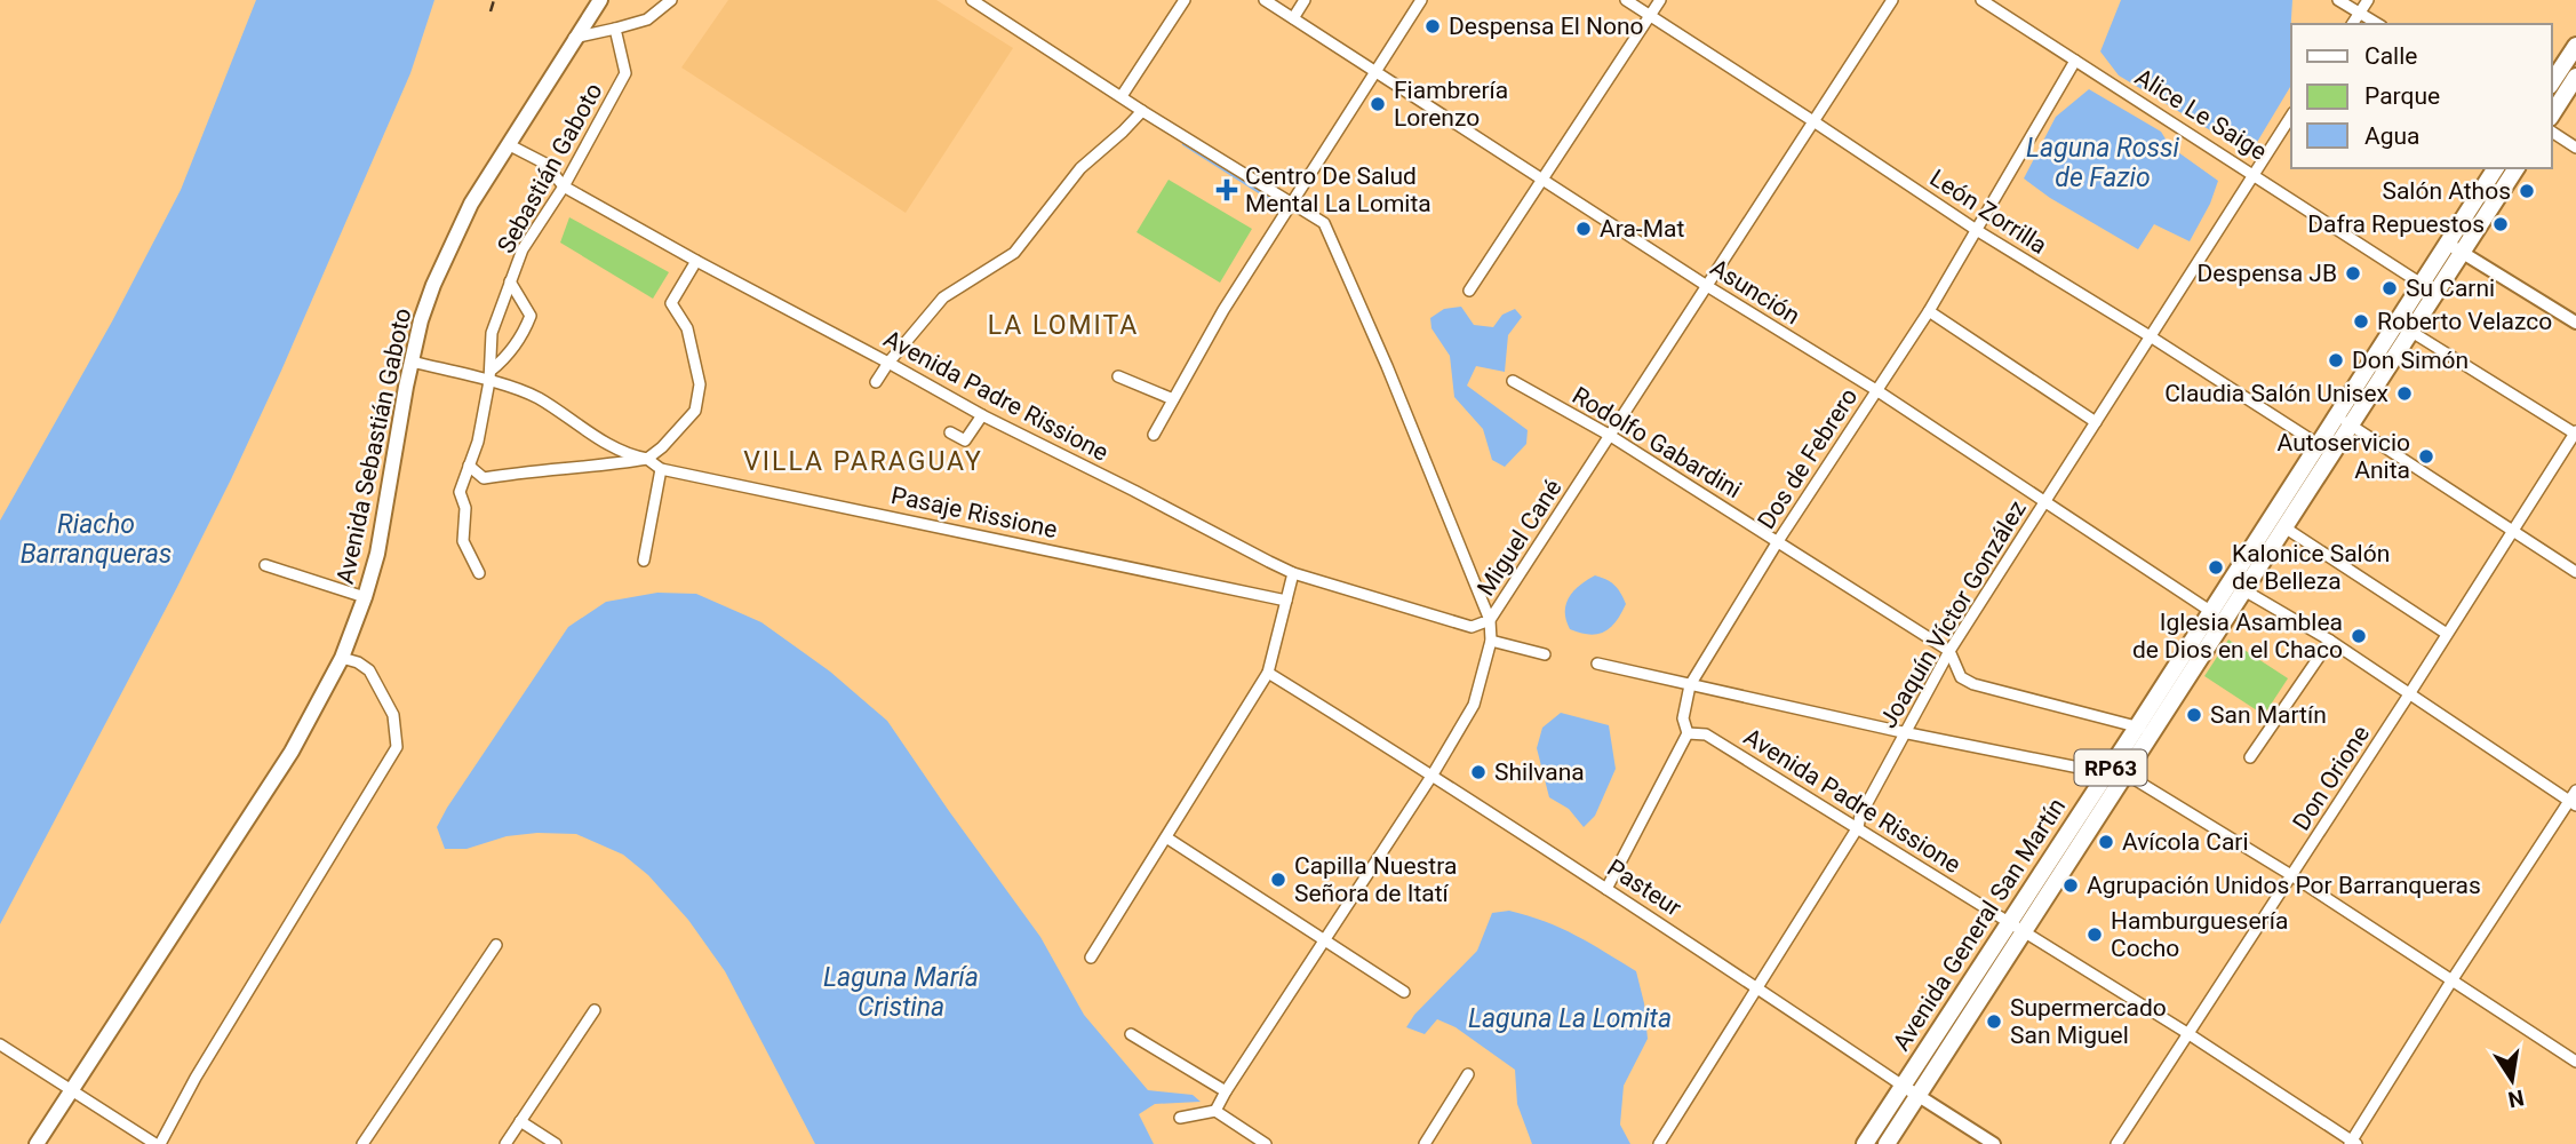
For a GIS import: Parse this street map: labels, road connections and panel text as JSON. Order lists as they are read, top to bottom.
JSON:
{
  "streets": {
    "main road": ["Avenida Sebastián Gaboto", "RP63", "Avenida General San Martín"],
    "street": [
      "Alice Le Saige",
      "Sebastián Gaboto",
      "León Zorrilla",
      "Asunción",
      "Avenida Padre Rissione",
      "Rodolfo Gabardini",
      "Dos de Febrero",
      "Pasaje Rissione",
      "Miguel Cané",
      "Joaquín Víctor González",
      "Don Orione",
      "Pasteur"
    ]
  },
  "crossings": [
    ["Alice Le Saige", "Dos de Febrero"],
    ["Alice Le Saige", "Joaquín Víctor González"],
    ["Alice Le Saige", "Avenida General San Martín"],
    ["Sebastián Gaboto", "Avenida Padre Rissione"],
    ["Sebastián Gaboto", "Pasaje Rissione"],
    ["León Zorrilla", "Dos de Febrero"],
    ["León Zorrilla", "Miguel Cané"],
    ["León Zorrilla", "Joaquín Víctor González"],
    ["León Zorrilla", "Avenida General San Martín"],
    ["Asunción", "Dos de Febrero"],
    ["Asunción", "Miguel Cané"],
    ["Asunción", "Joaquín Víctor González"],
    ["Asunción", "Avenida General San Martín"],
    ["Avenida Padre Rissione", "Avenida Sebastián Gaboto"],
    ["Avenida Padre Rissione", "Dos de Febrero"],
    ["Avenida Padre Rissione", "Miguel Cané"],
    ["Avenida Padre Rissione", "Joaquín Víctor González"],
    ["Avenida Padre Rissione", "Don Orione"],
    ["Avenida Padre Rissione", "Avenida General San Martín"],
    ["Rodolfo Gabardini", "Dos de Febrero"],
    ["Rodolfo Gabardini", "Miguel Cané"],
    ["Rodolfo Gabardini", "Joaquín Víctor González"],
    ["Rodolfo Gabardini", "Avenida General San Martín"],
    ["Avenida Sebastián Gaboto", "Pasaje Rissione"],
    ["Dos de Febrero", "Pasteur"],
    ["Miguel Cané", "Pasteur"],
    ["Joaquín Víctor González", "Pasteur"],
    ["Pasteur", "Avenida General San Martín"]
  ],
  "districts": ["LA LOMITA", "VILLA PARAGUAY"],
  "water": [
    "Laguna Rossi de Fazio",
    "Riacho Barranqueras",
    "Laguna María Cristina",
    "Laguna La Lomita"
  ],
  "places": {
    "other": [
      "Despensa El Nono",
      "Fiambrería Lorenzo",
      "Salón Athos",
      "Dafra Repuestos",
      "Ara-Mat",
      "Despensa JB",
      "Su Carni",
      "Roberto Velazco",
      "Don Simón",
      "Claudia Salón Unisex",
      "Autoservicio Anita",
      "Kalonice Salón de Belleza",
      "Iglesia Asamblea de Dios en el Chaco",
      "San Martín",
      "Shilvana",
      "Avícola Cari",
      "Capilla Nuestra Señora de Itatí",
      "Agrupación Unidos Por Barranqueras",
      "Hamburguesería Cocho",
      "Supermercado San Miguel"
    ],
    "health": ["Centro De Salud Mental La Lomita"]
  },
  "legend": ["Calle", "Parque", "Agua"],
  "north": "bottom"
}
